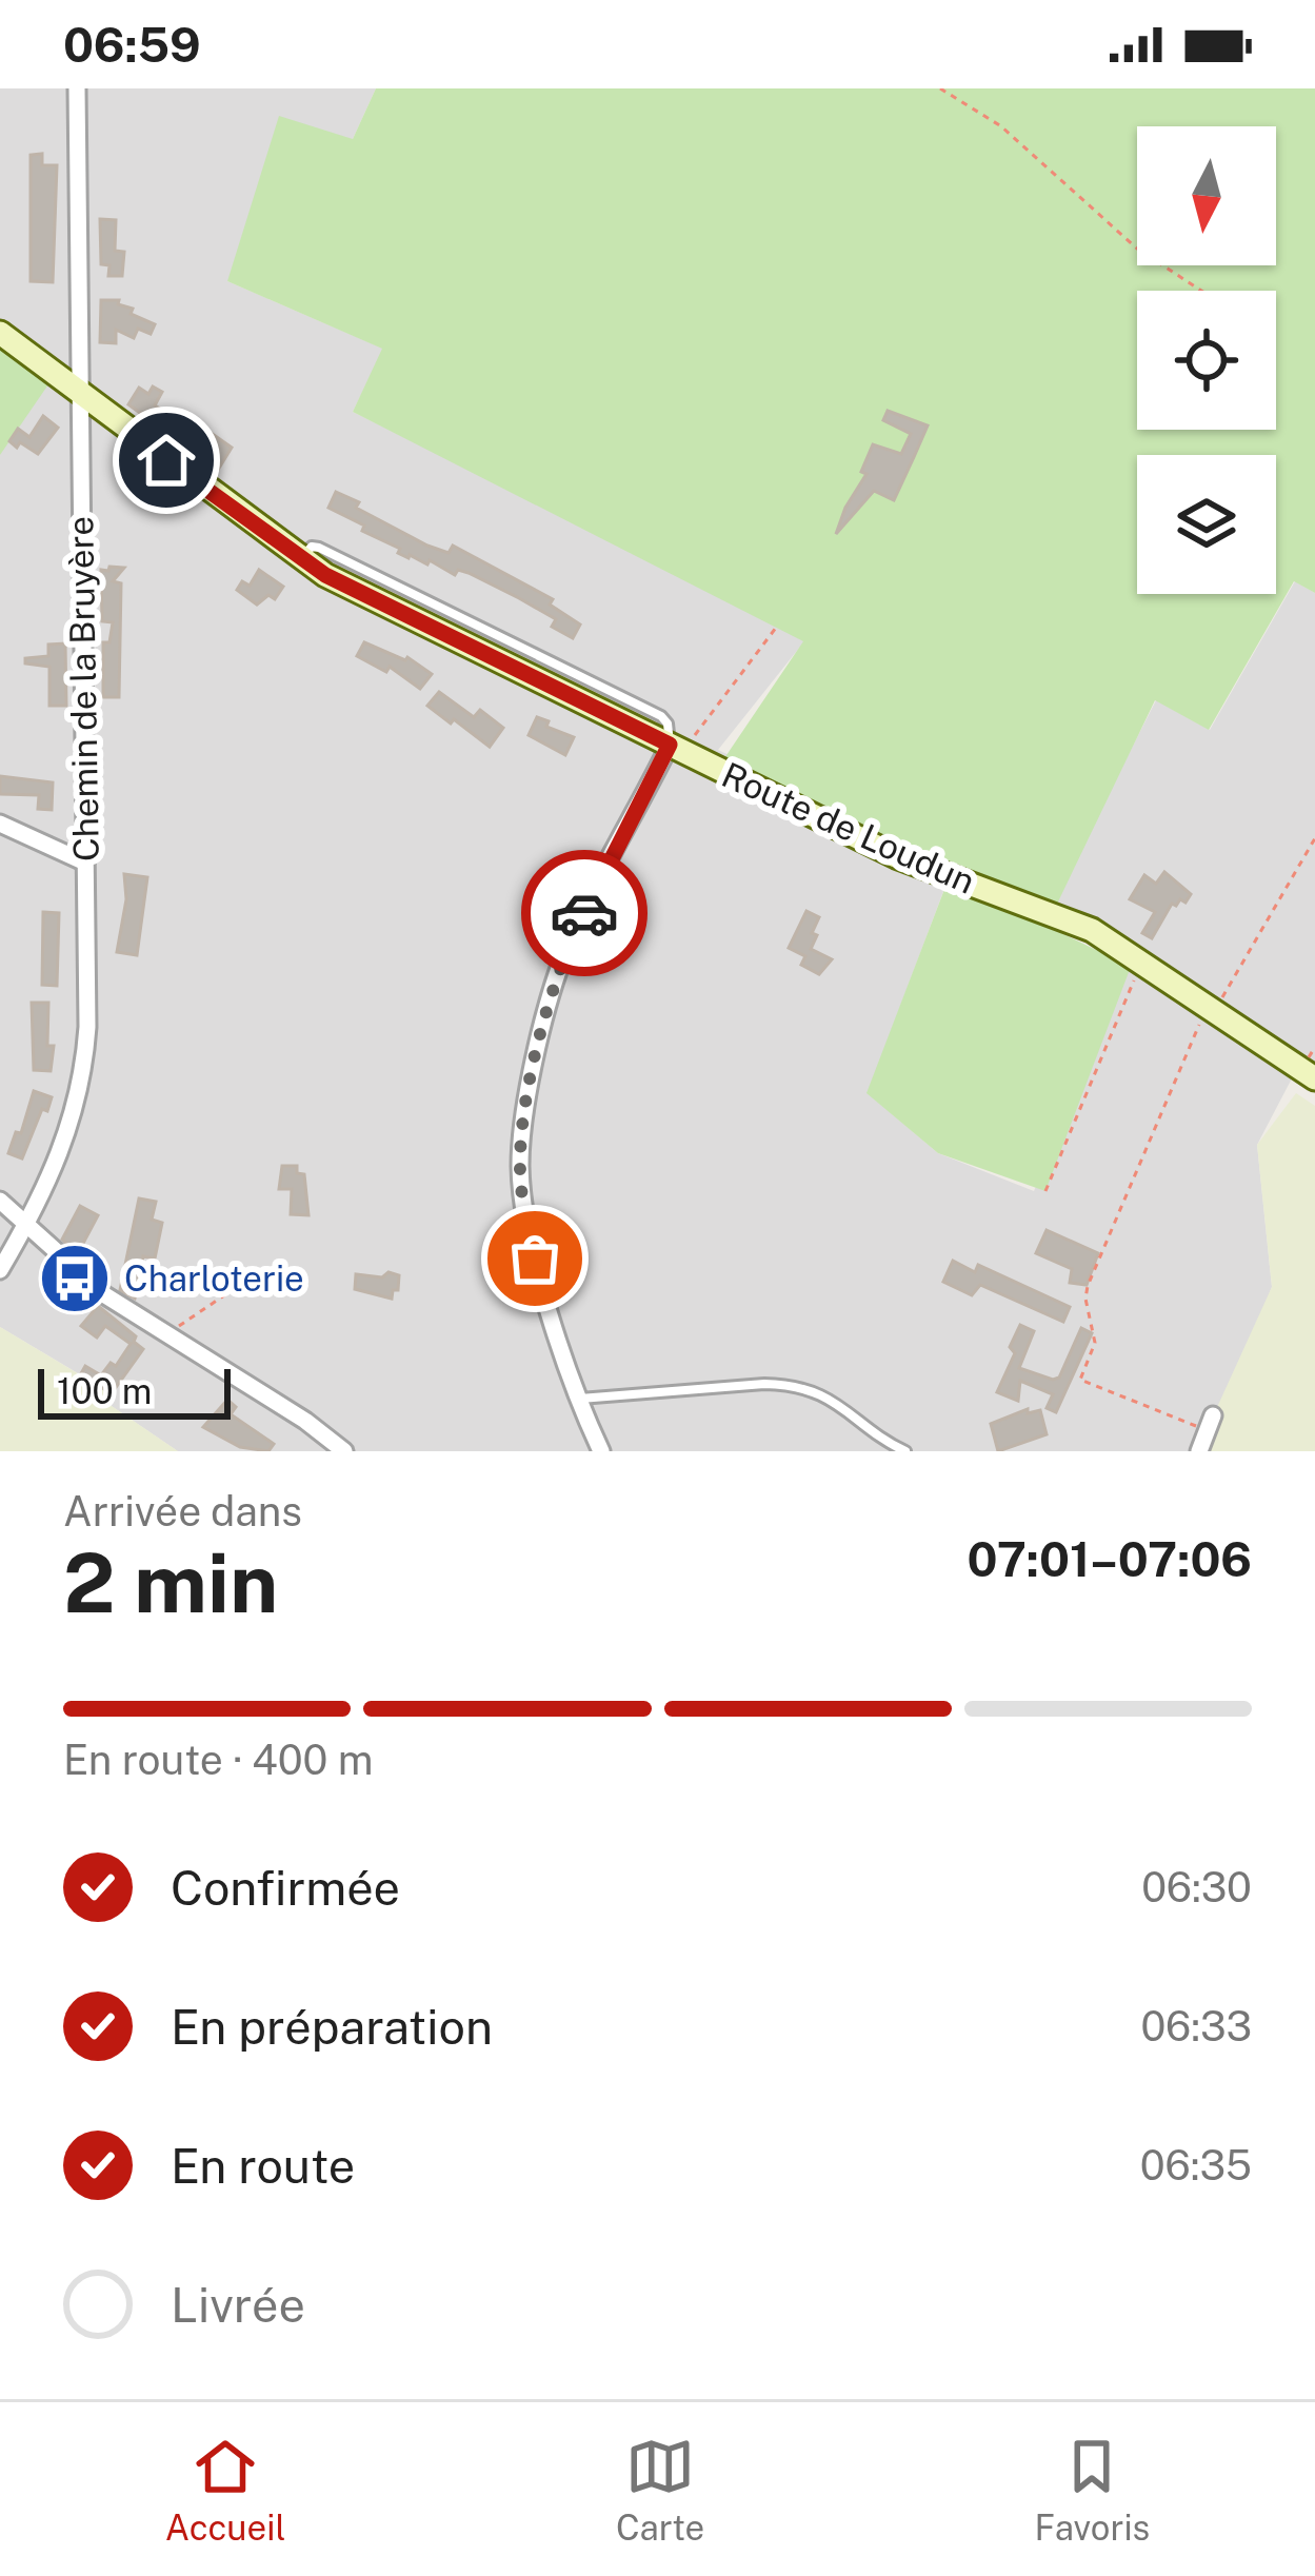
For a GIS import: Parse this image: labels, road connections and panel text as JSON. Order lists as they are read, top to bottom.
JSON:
{
  "streets": {
    "main road": ["Route de Loudun"],
    "street": ["Chemin de la Bruyère"]
  },
  "crossings": [
    ["Chemin de la Bruyère", "Route de Loudun"]
  ],
  "places": {
    "bus stop": ["Charloterie"]
  },
  "scale_bar": "100 m",
  "north": "bottom",
  "page": {
    "status": "06:59",
    "scale": "100 m",
    "heading": ["2 min", "Arrivée dans", "07:01–07:06"],
    "bar": "En route · 400 m",
    "list": [
      ["Confirmée", "06:30"],
      ["En préparation", "06:33"],
      ["En route", "06:35"],
      "Livrée"
    ],
    "tabs": ["Accueil", "Carte", "Favoris"]
  }
}
